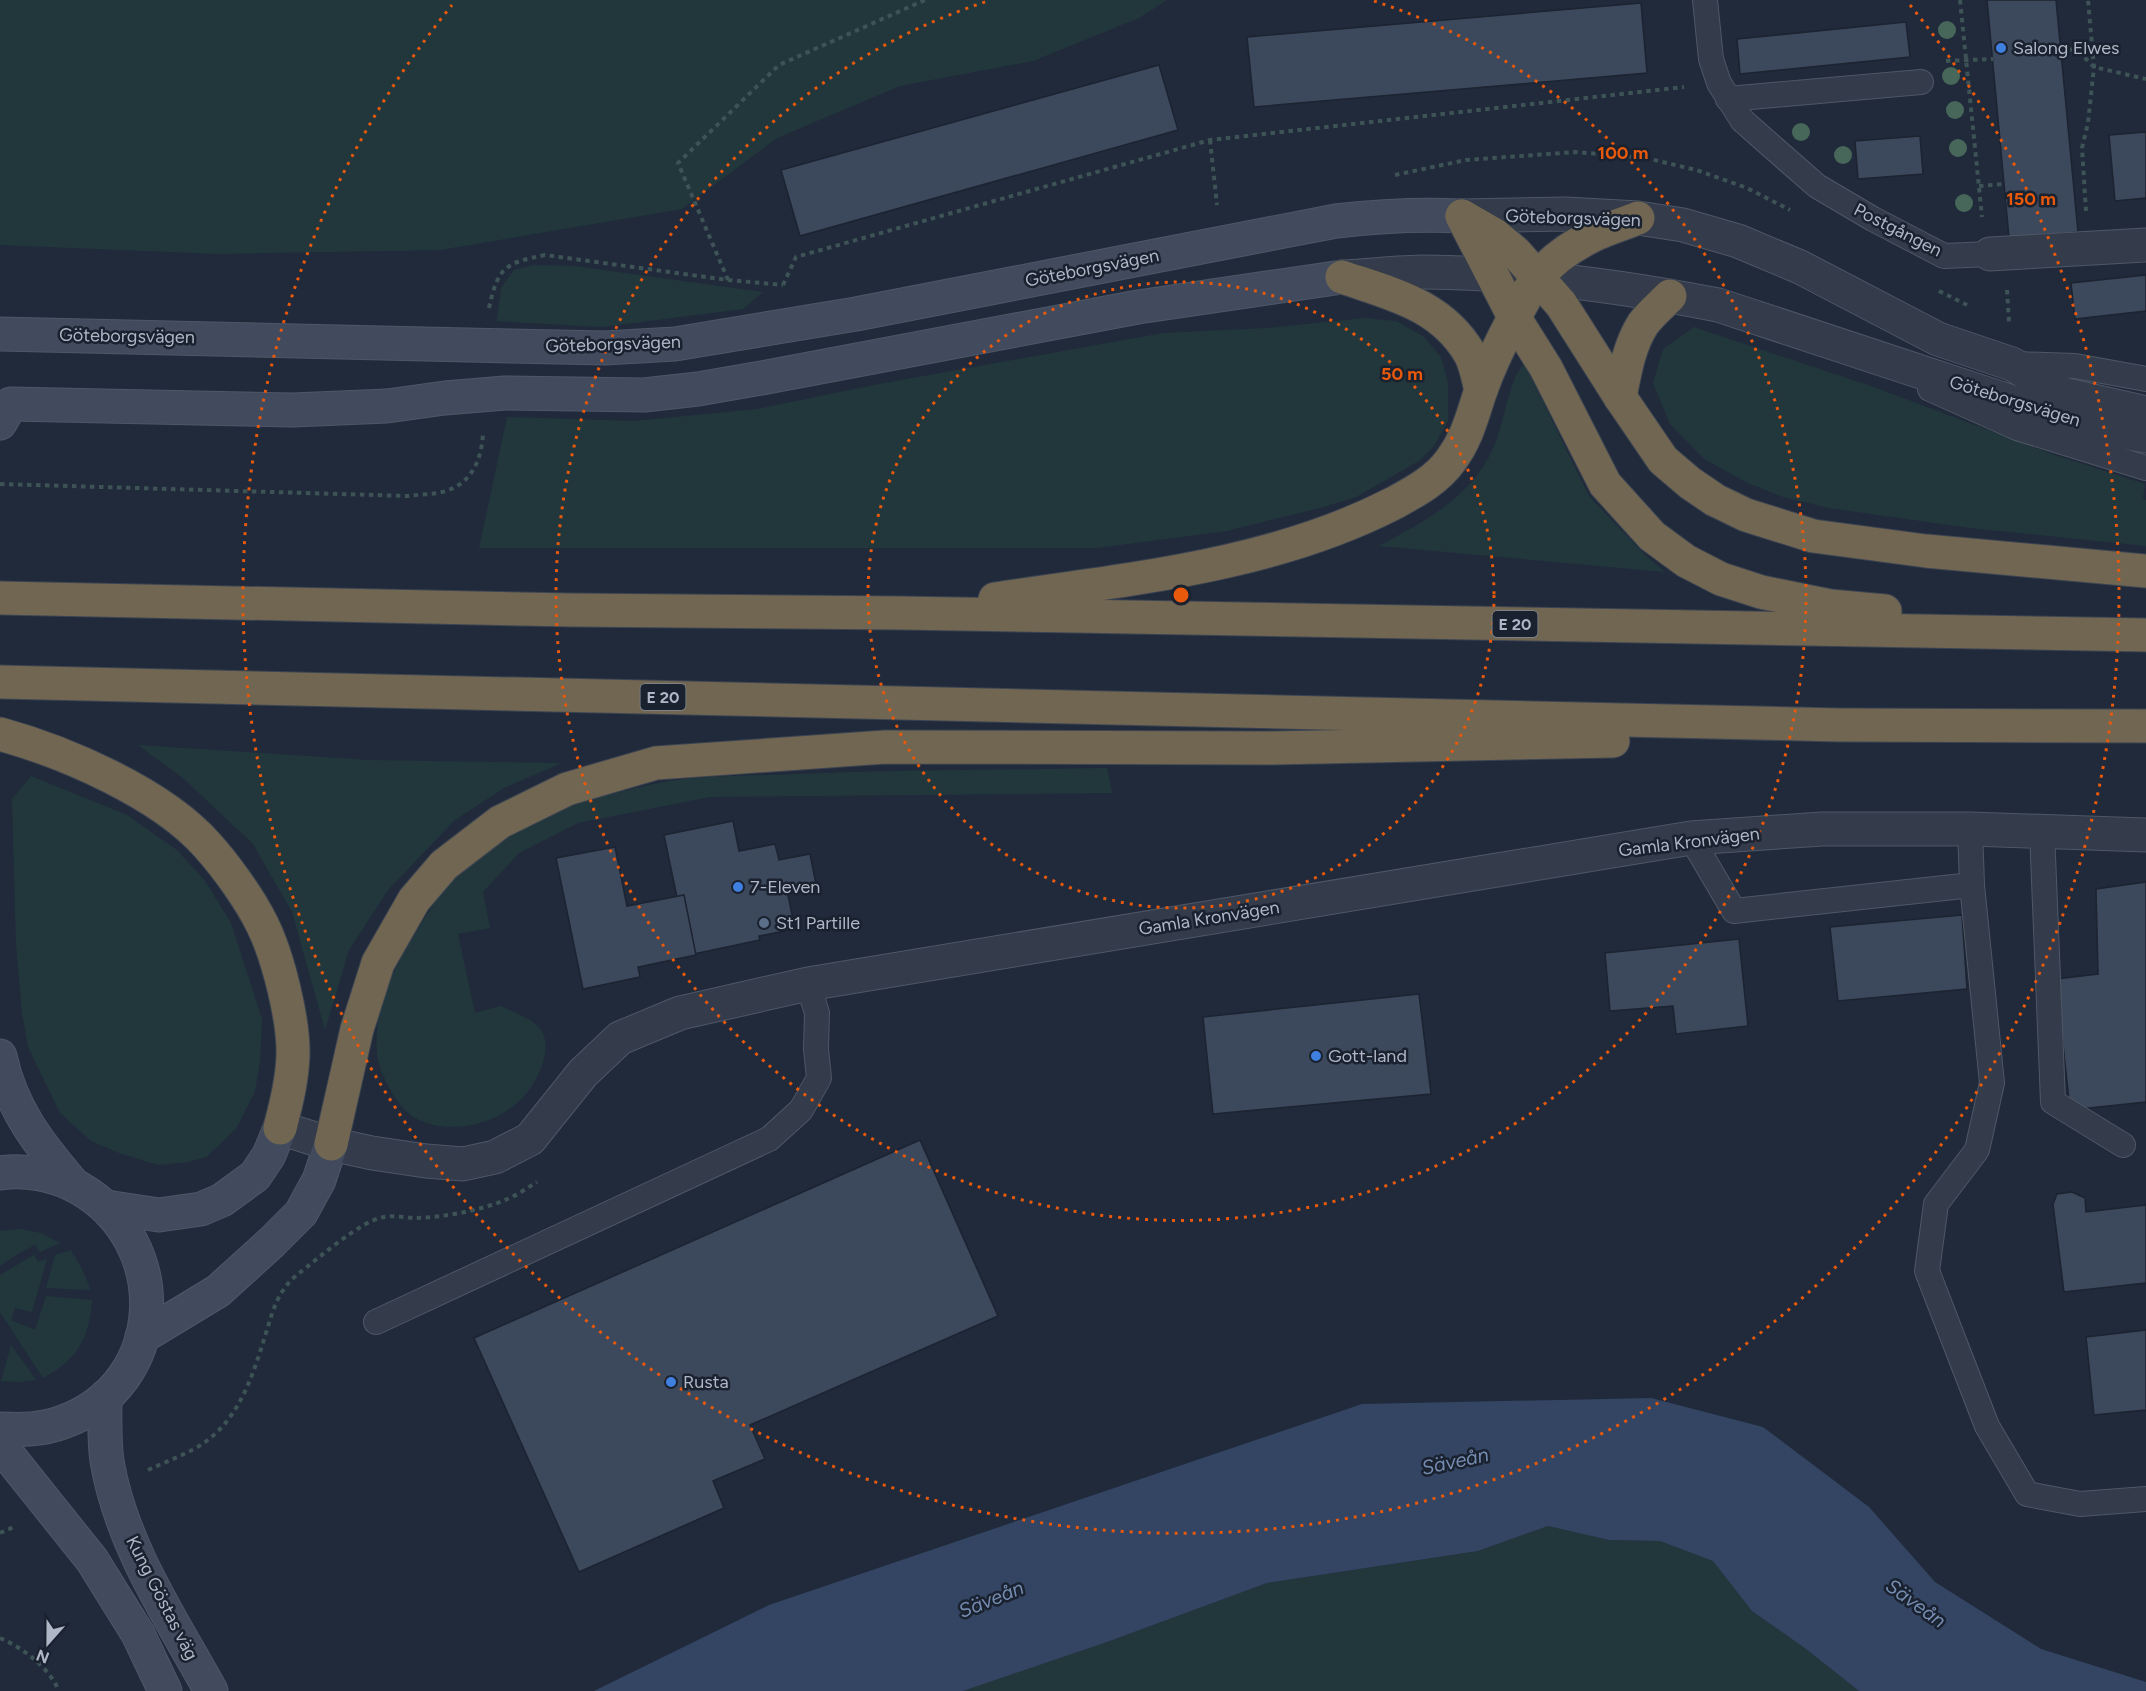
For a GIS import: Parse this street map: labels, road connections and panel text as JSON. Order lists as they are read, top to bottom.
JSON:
{
  "streets": {
    "highway": ["E 20"],
    "main road": ["Göteborgsvägen", "Kung Göstas väg"],
    "street": ["Postgången", "Gamla Kronvägen"]
  },
  "water": ["Säveån"],
  "places": [
    "Salong Elwes",
    "7-Eleven",
    "St1 Partille",
    "Gott-land",
    "Rusta"
  ],
  "north": "bottom",
  "rings": ["100 m", "150 m", "50 m"]
}
